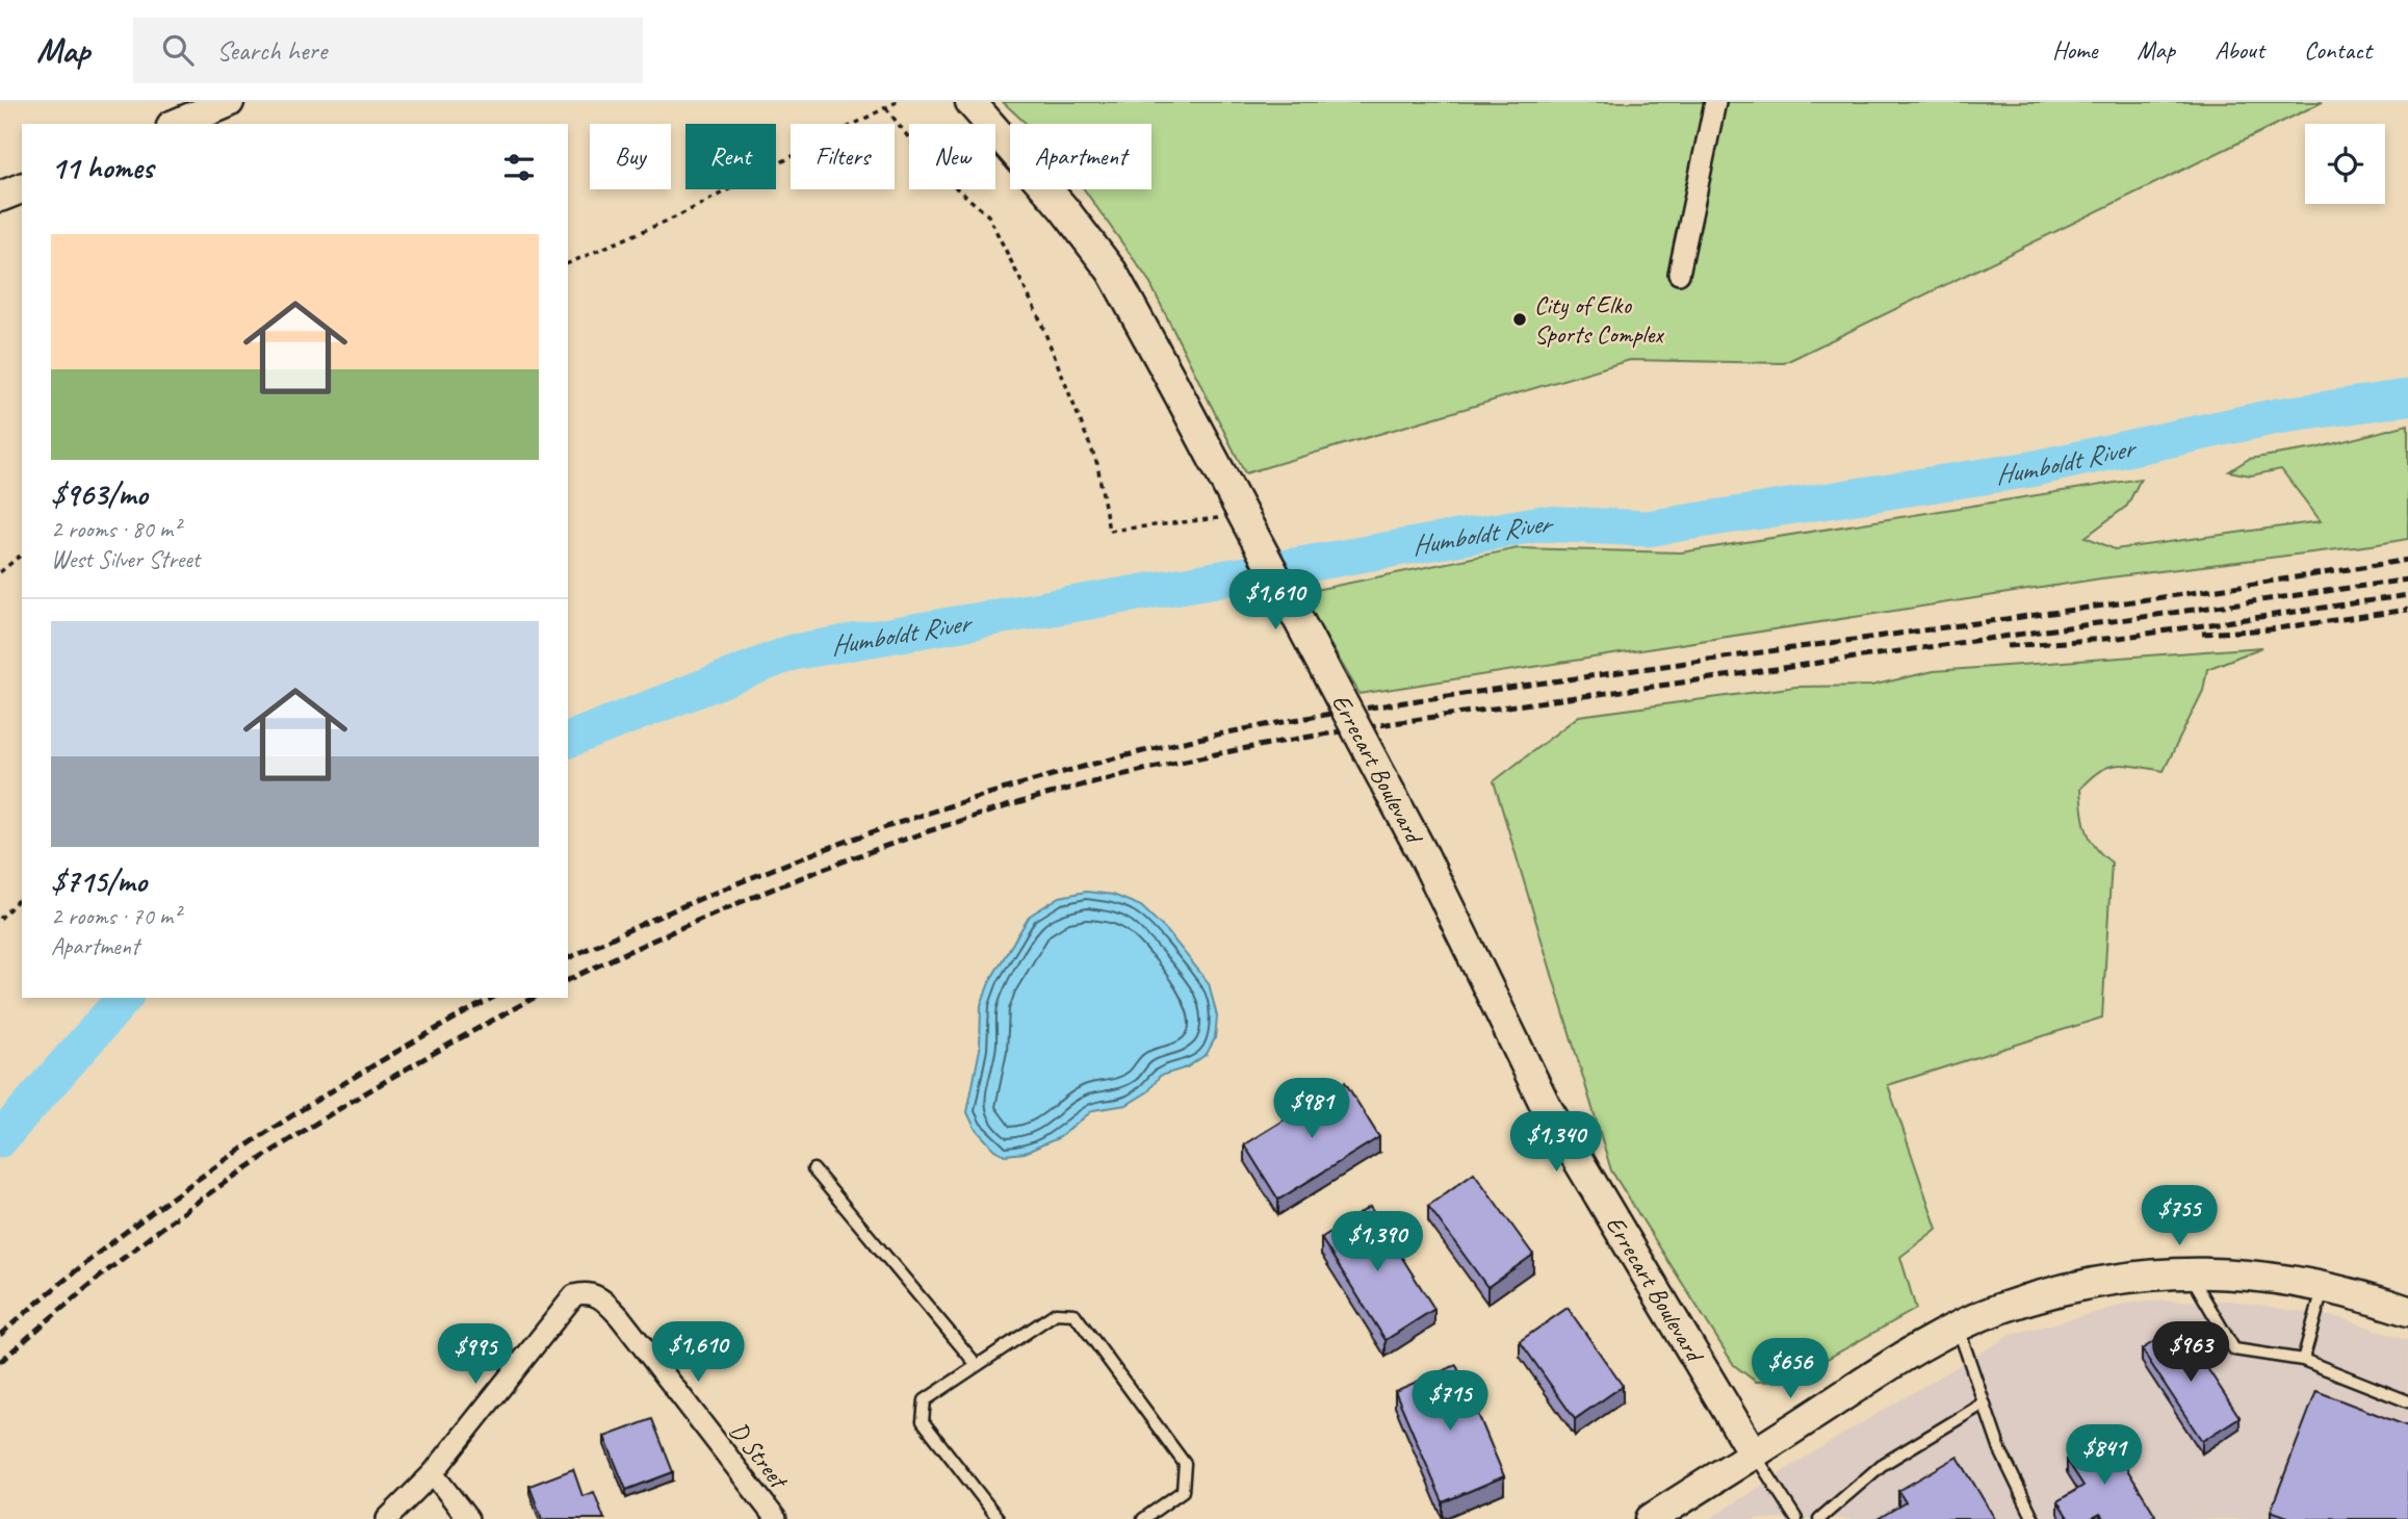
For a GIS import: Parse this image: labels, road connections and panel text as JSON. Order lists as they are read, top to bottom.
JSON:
{
  "streets": {
    "street": ["Errecart Boulevard", "D Street"]
  },
  "water": ["Humboldt River"],
  "places": ["City of Elko Sports Complex"],
  "page": {
    "header": "Map",
    "search": "Search here",
    "nav": [
      "Home",
      "Map",
      "About",
      "Contact"
    ],
    "chip": [
      "Buy",
      "Rent",
      "Filters",
      "New",
      "Apartment"
    ],
    "heading": "11 homes",
    "list": [
      {
        "name": "$963/mo",
        "note": "2 rooms · 80 m² · West Silver Street"
      },
      {
        "name": "$715/mo",
        "note": "2 rooms · 70 m² · Apartment"
      }
    ],
    "price": [
      "$1,610",
      "$981",
      "$1,340",
      "$755",
      "$1,390",
      "$1,610",
      "$963",
      "$995",
      "$656",
      "$715",
      "$841"
    ]
  }
}
